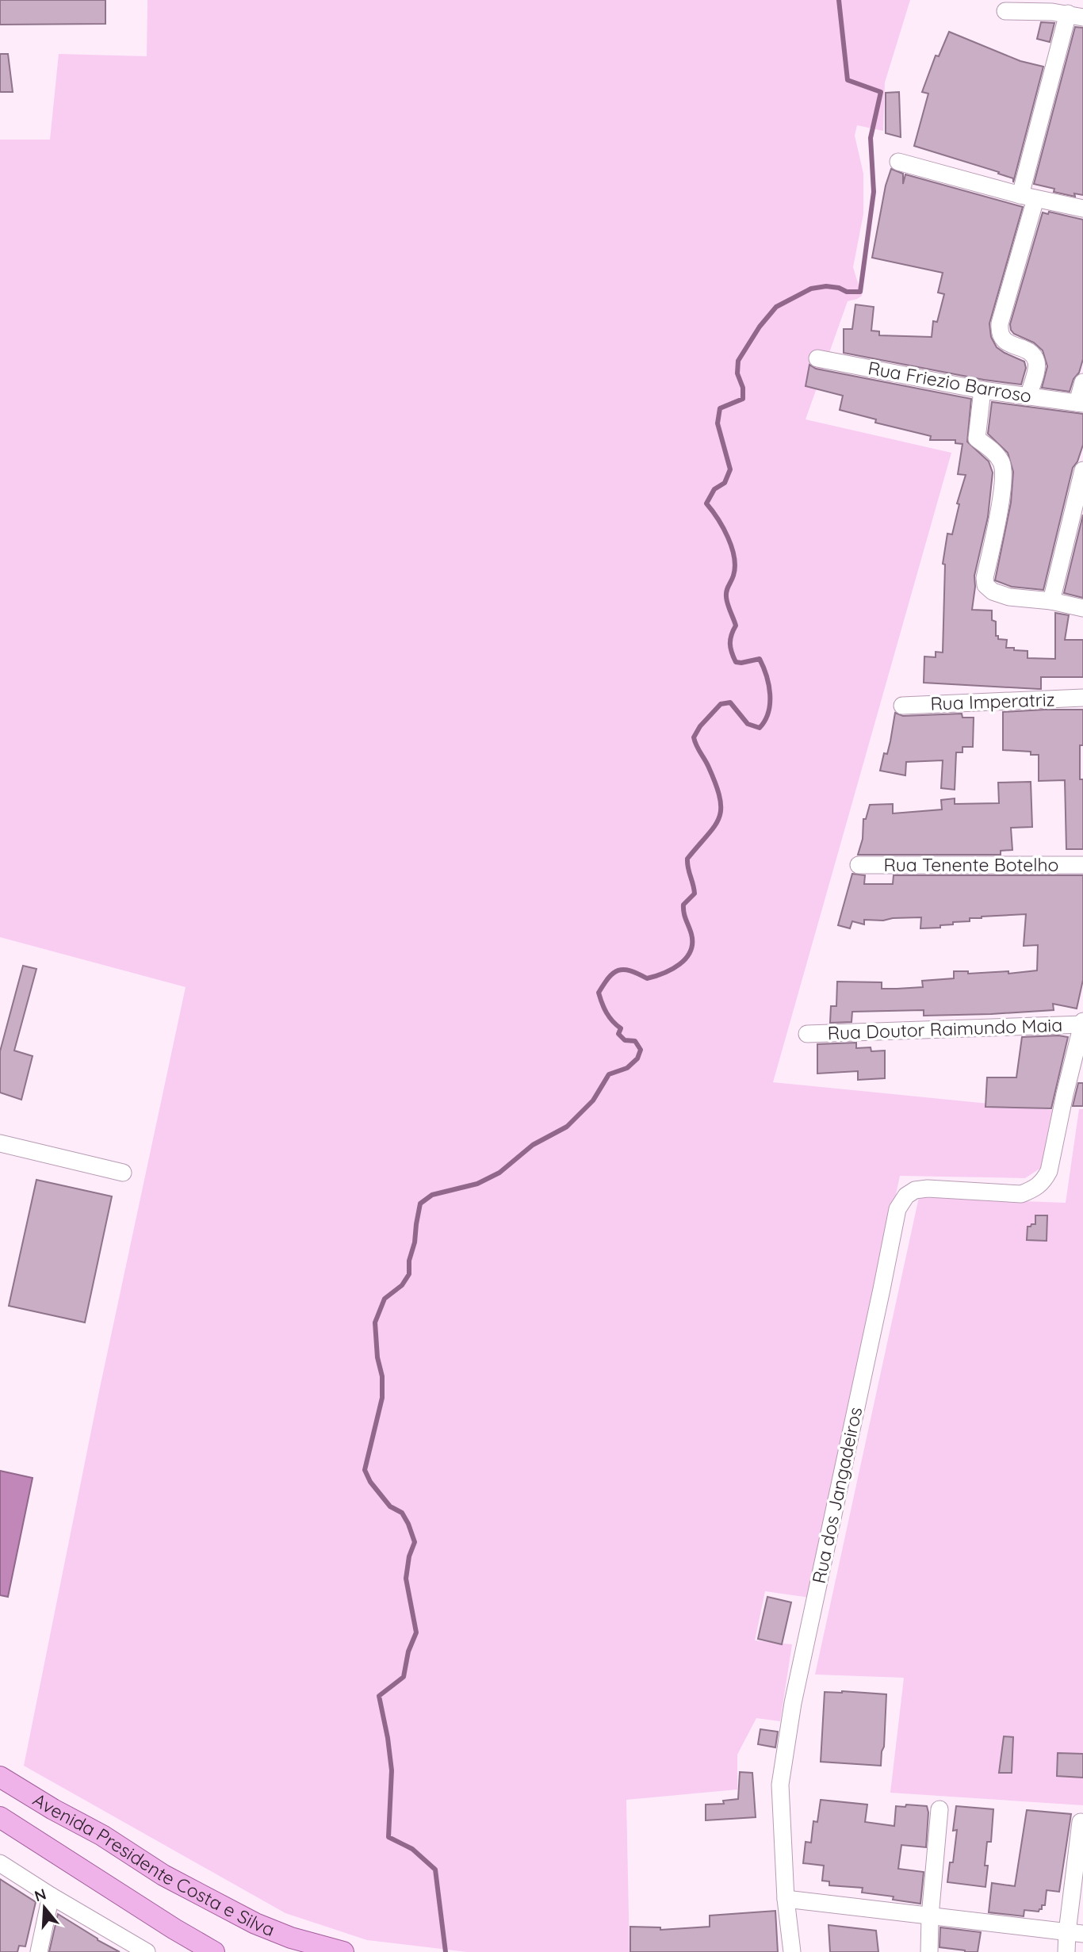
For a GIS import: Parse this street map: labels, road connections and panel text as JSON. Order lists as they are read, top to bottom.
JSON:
{
  "streets": {
    "main road": ["Avenida Presidente Costa e Silva"],
    "street": [
      "Rua Friezio Barroso",
      "Rua Imperatriz",
      "Rua Tenente Botelho",
      "Rua Doutor Raimundo Maia",
      "Rua dos Jangadeiros"
    ]
  },
  "crossings": [
    ["Rua Doutor Raimundo Maia", "Rua dos Jangadeiros"]
  ],
  "north": "top"
}
